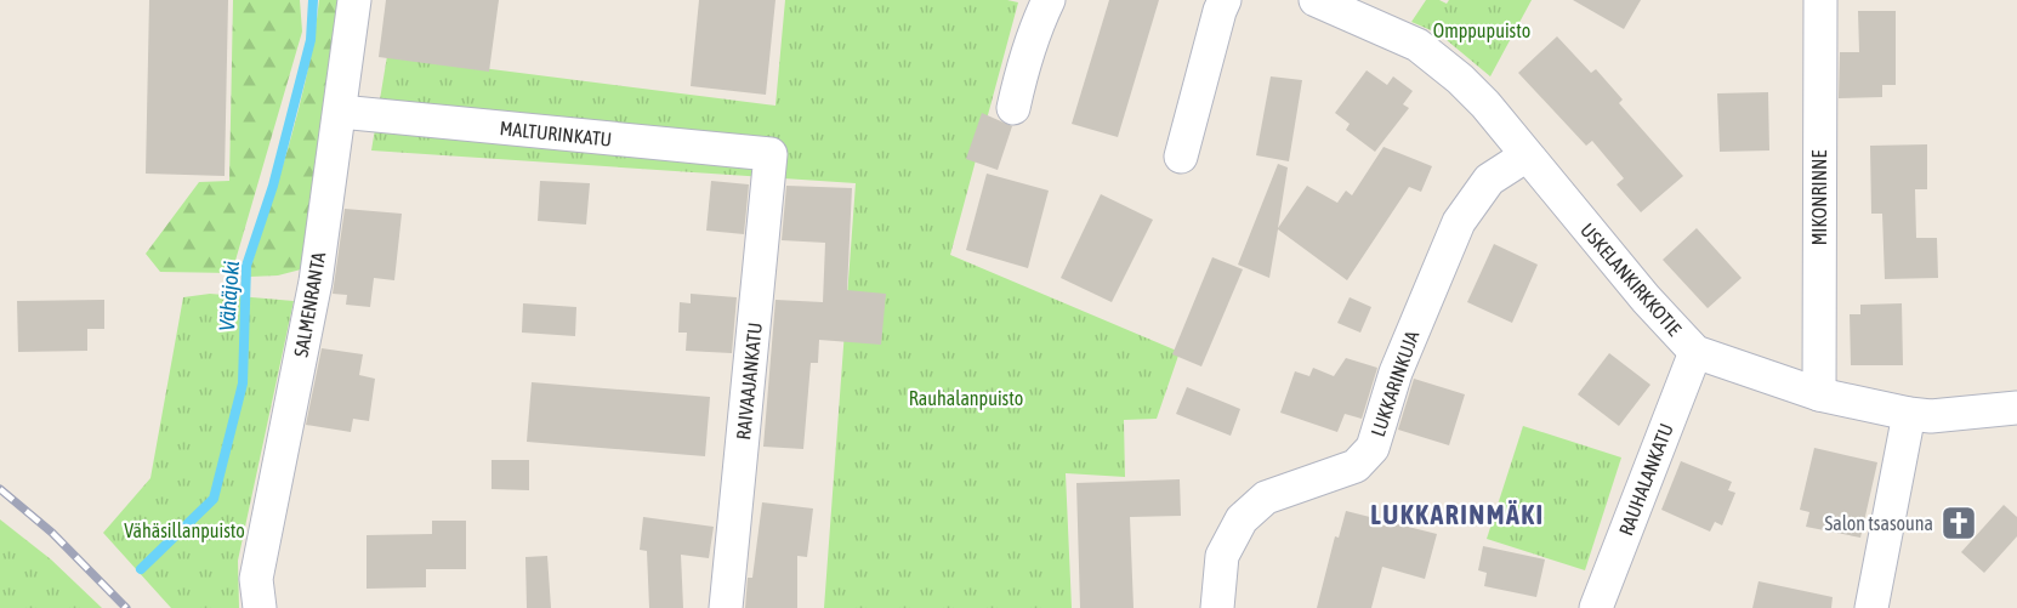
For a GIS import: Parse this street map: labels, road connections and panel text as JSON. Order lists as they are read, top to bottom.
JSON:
{
  "streets": {
    "street": [
      "MALTURINKATU",
      "MIKONRINNE",
      "USKELANKIRKKOTIE",
      "SALMENRANTA",
      "RAIVAAJANKATU",
      "LUKKARINKUJA",
      "RAUHALANKATU"
    ]
  },
  "crossings": [
    ["MALTURINKATU", "SALMENRANTA"],
    ["MALTURINKATU", "RAIVAAJANKATU"],
    ["MIKONRINNE", "USKELANKIRKKOTIE"],
    ["USKELANKIRKKOTIE", "LUKKARINKUJA"],
    ["USKELANKIRKKOTIE", "RAUHALANKATU"]
  ],
  "districts": ["LUKKARINMÄKI"],
  "water": ["Vähäjoki"],
  "parks": ["Omppupuisto", "Rauhalanpuisto", "Vähäsillanpuisto"],
  "places": {
    "church": ["Salon tsasouna"]
  }
}
